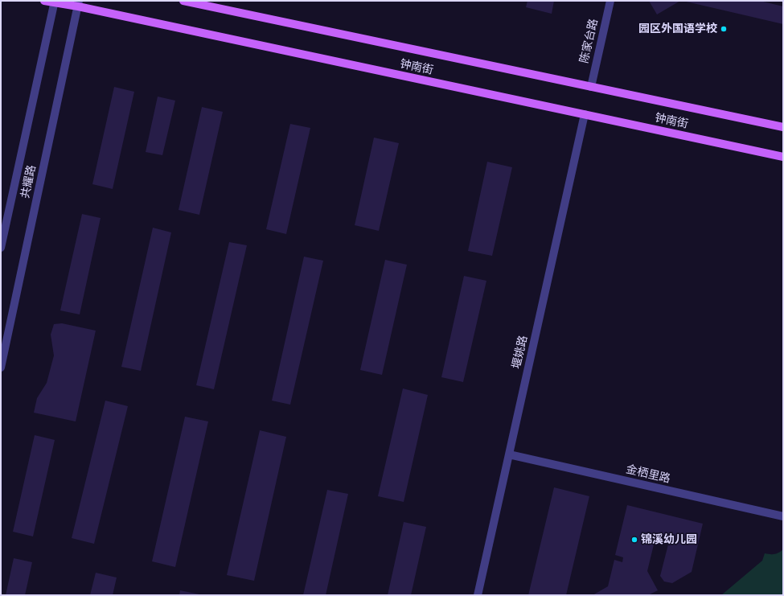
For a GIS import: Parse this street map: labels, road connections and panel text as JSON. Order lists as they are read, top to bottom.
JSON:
{
  "streets": {
    "main road": ["钟南街"],
    "street": [
      "陈家台路",
      "共耀路",
      "堰姚路",
      "金栖里路"
    ]
  },
  "crossings": [
    ["陈家台路", "钟南街"],
    ["钟南街", "共耀路"],
    ["钟南街", "堰姚路"],
    ["堰姚路", "金栖里路"]
  ],
  "places": ["园区外国语学校", "锦溪幼儿园"]
}
